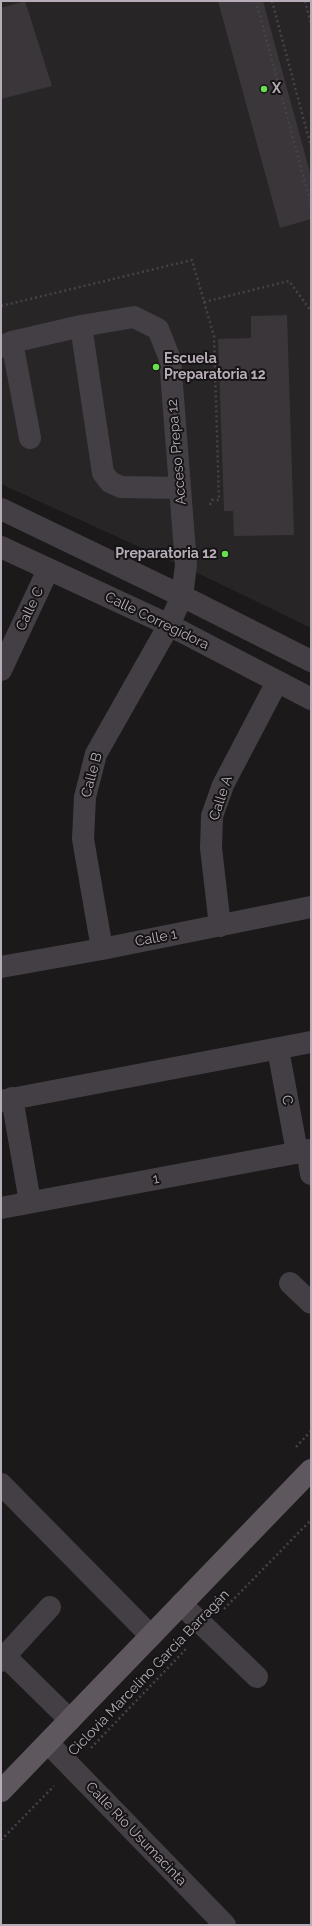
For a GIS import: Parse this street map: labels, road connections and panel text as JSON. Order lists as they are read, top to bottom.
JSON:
{
  "streets": {
    "street": [
      "Acceso Prepa 12",
      "Calle C",
      "Calle Corregidora",
      "Calle B",
      "Calle A",
      "Calle 1",
      "C",
      "1",
      "Calle Río Usumacinta"
    ],
    "path": ["Ciclovia Marcelino García Barragán"]
  },
  "crossings": [
    ["Acceso Prepa 12", "Calle B"],
    ["Calle C", "Calle Corregidora"],
    ["Calle Corregidora", "Calle B"],
    ["Calle Corregidora", "Calle A"],
    ["Calle B", "Calle 1"],
    ["Calle A", "Calle 1"],
    ["C", "1"],
    ["Ciclovia Marcelino García Barragán", "Calle Río Usumacinta"]
  ],
  "places": ["X", "Escuela Preparatoria 12", "Preparatoria 12"]
}
